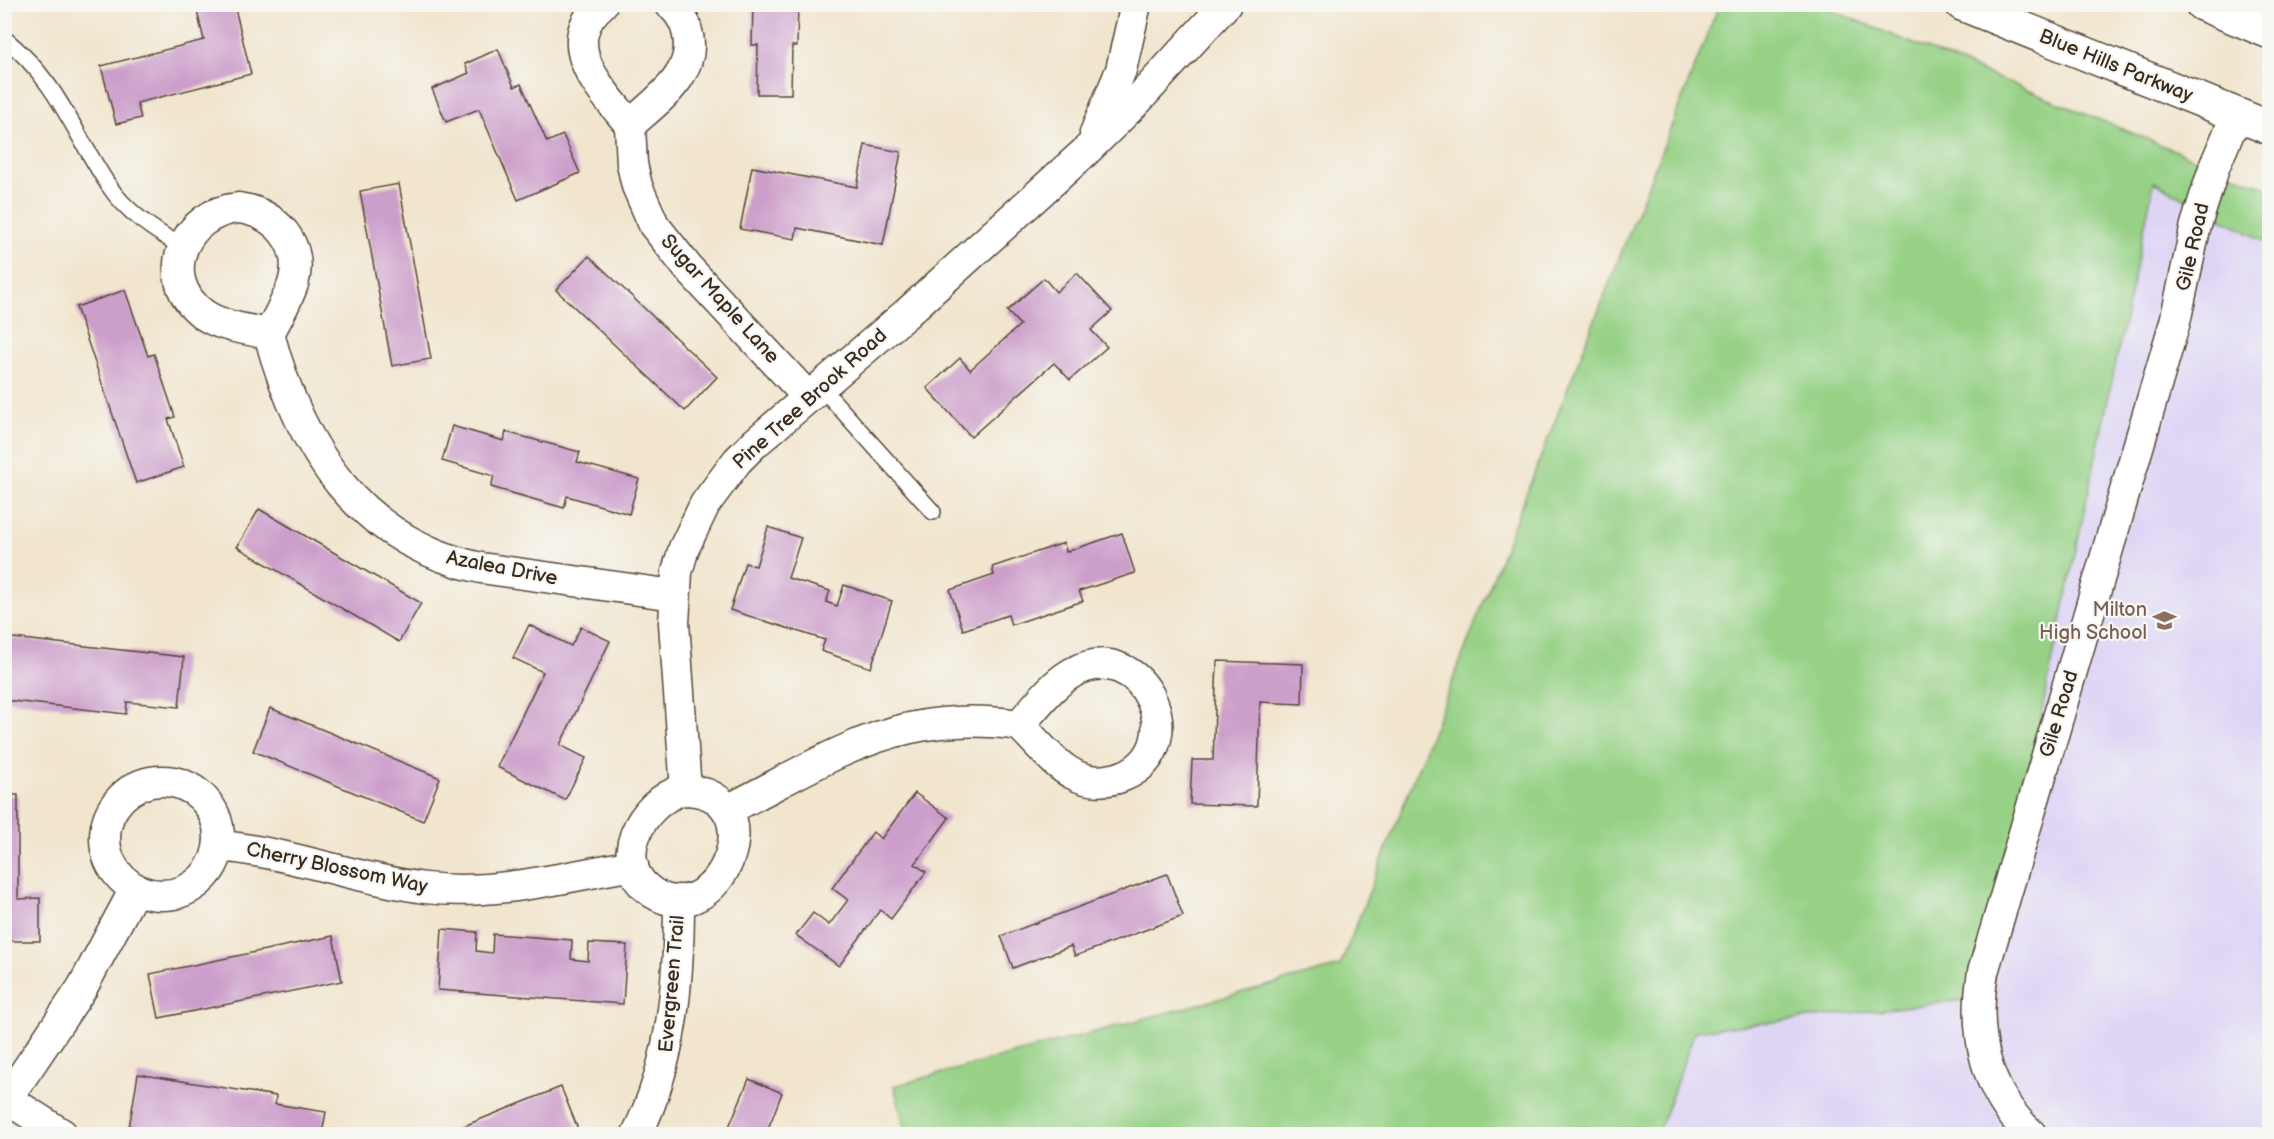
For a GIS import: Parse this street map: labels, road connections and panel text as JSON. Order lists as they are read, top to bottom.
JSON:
{
  "streets": {
    "main road": ["Blue Hills Parkway"],
    "street": [
      "Gile Road",
      "Sugar Maple Lane",
      "Pine Tree Brook Road",
      "Azalea Drive",
      "Cherry Blossom Way",
      "Evergreen Trail"
    ]
  },
  "crossings": [
    ["Blue Hills Parkway", "Gile Road"],
    ["Sugar Maple Lane", "Pine Tree Brook Road"],
    ["Pine Tree Brook Road", "Azalea Drive"],
    ["Pine Tree Brook Road", "Cherry Blossom Way"],
    ["Pine Tree Brook Road", "Evergreen Trail"],
    ["Cherry Blossom Way", "Evergreen Trail"]
  ],
  "places": {
    "school or university": ["Milton High School"]
  }
}
